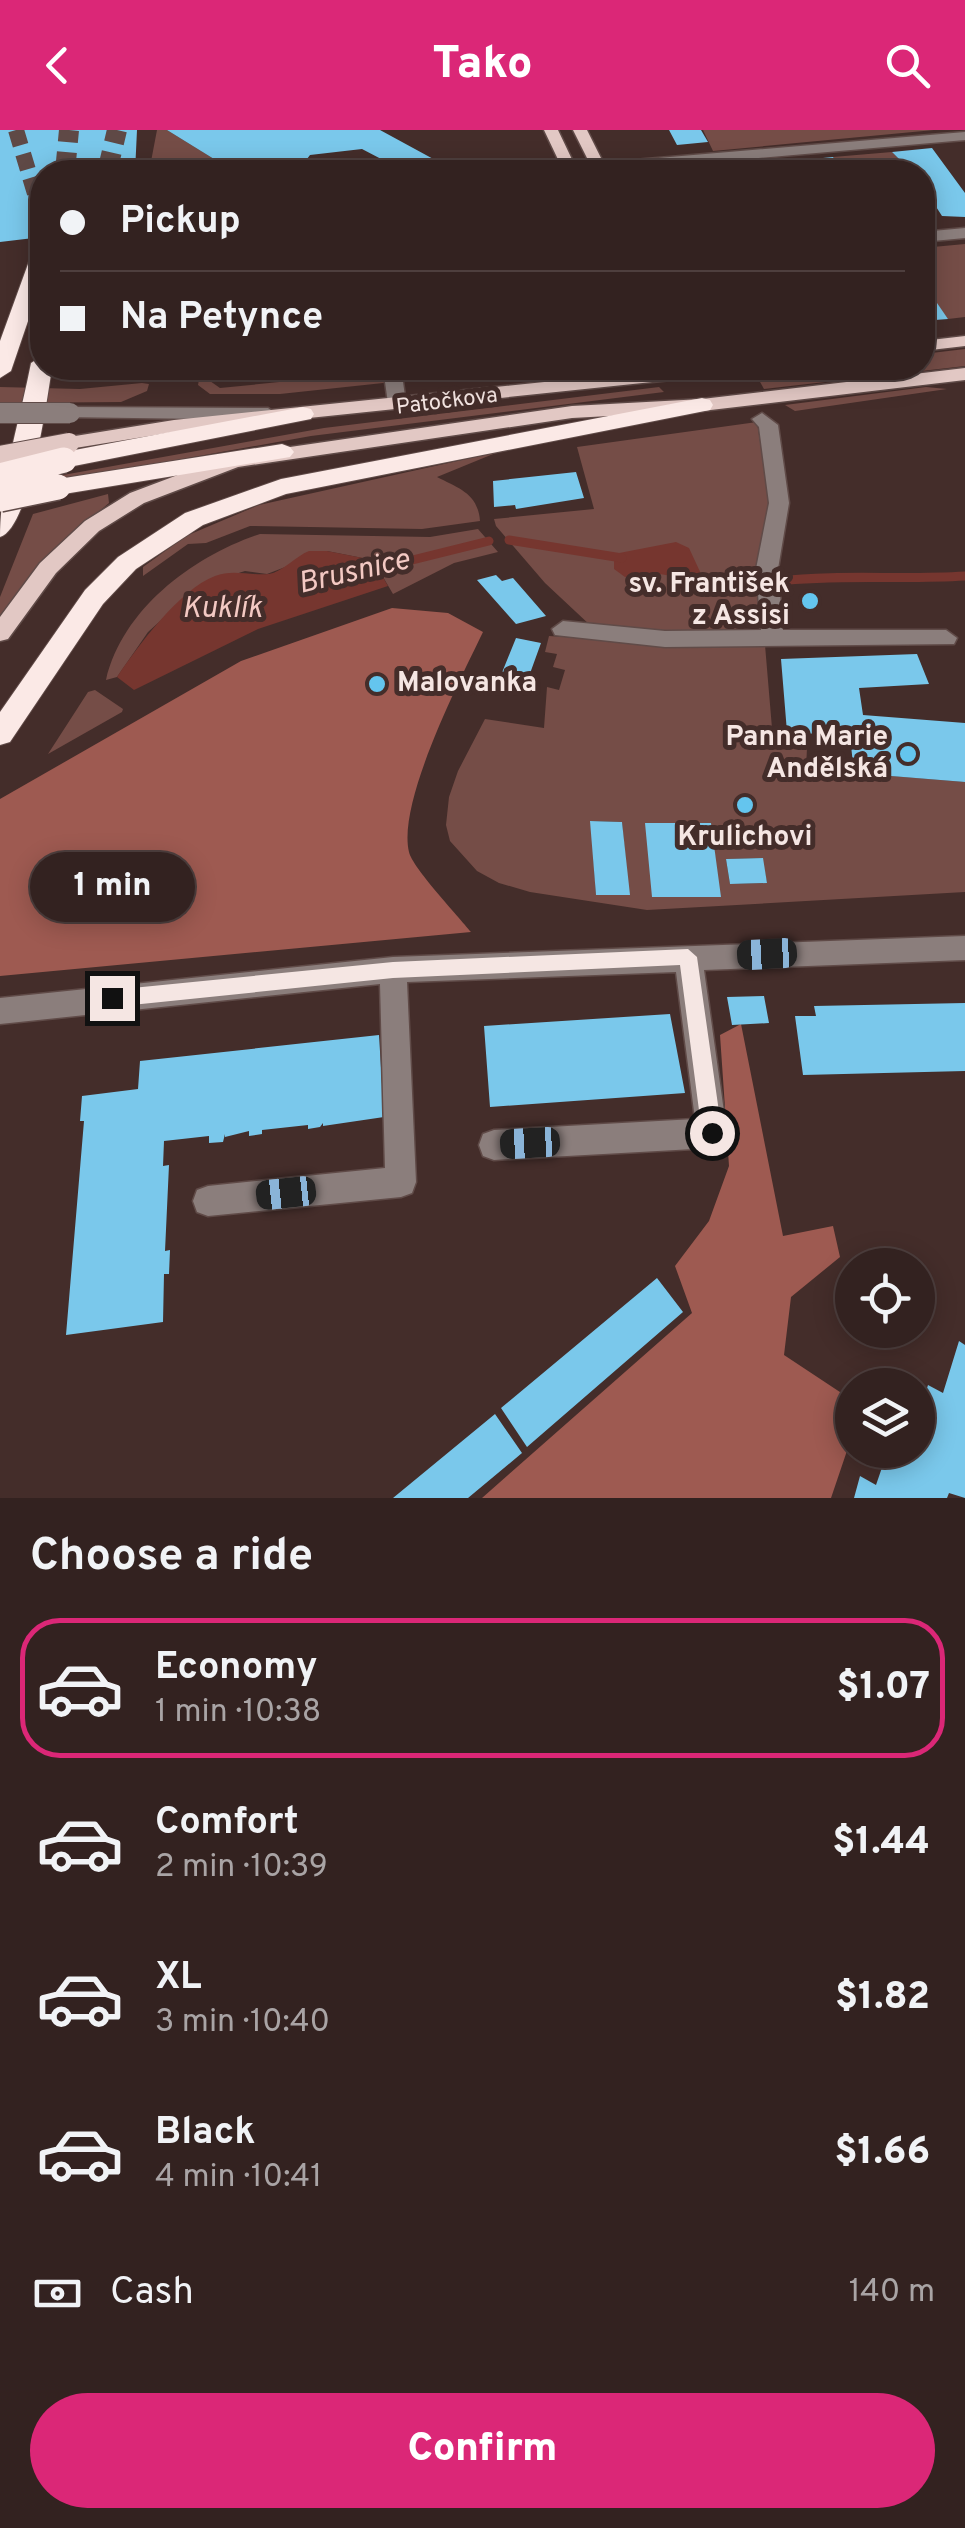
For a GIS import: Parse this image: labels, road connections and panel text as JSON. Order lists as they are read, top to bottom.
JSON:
{
  "streets": {
    "main road": ["Patočkova"]
  },
  "water": ["Brusnice", "Kuklík"],
  "places": [
    "sv. František z Assisi",
    "Malovanka",
    "Panna Marie Andělská",
    "Krulichovi"
  ],
  "page": {
    "header": "Tako",
    "banner": ["Pickup", "Na Petynce"],
    "bubble": "1 min",
    "heading": "Choose a ride",
    "list": [
      {
        "name": "Economy",
        "note": "1 min · 10:38",
        "value": "$1.07"
      },
      {
        "name": "Comfort",
        "note": "2 min · 10:39",
        "value": "$1.44"
      },
      {
        "name": "XL",
        "note": "3 min · 10:40",
        "value": "$1.82"
      },
      {
        "name": "Black",
        "note": "4 min · 10:41",
        "value": "$1.66"
      }
    ],
    "pay": ["Cash", "140 m"],
    "buttons": "Confirm"
  }
}
